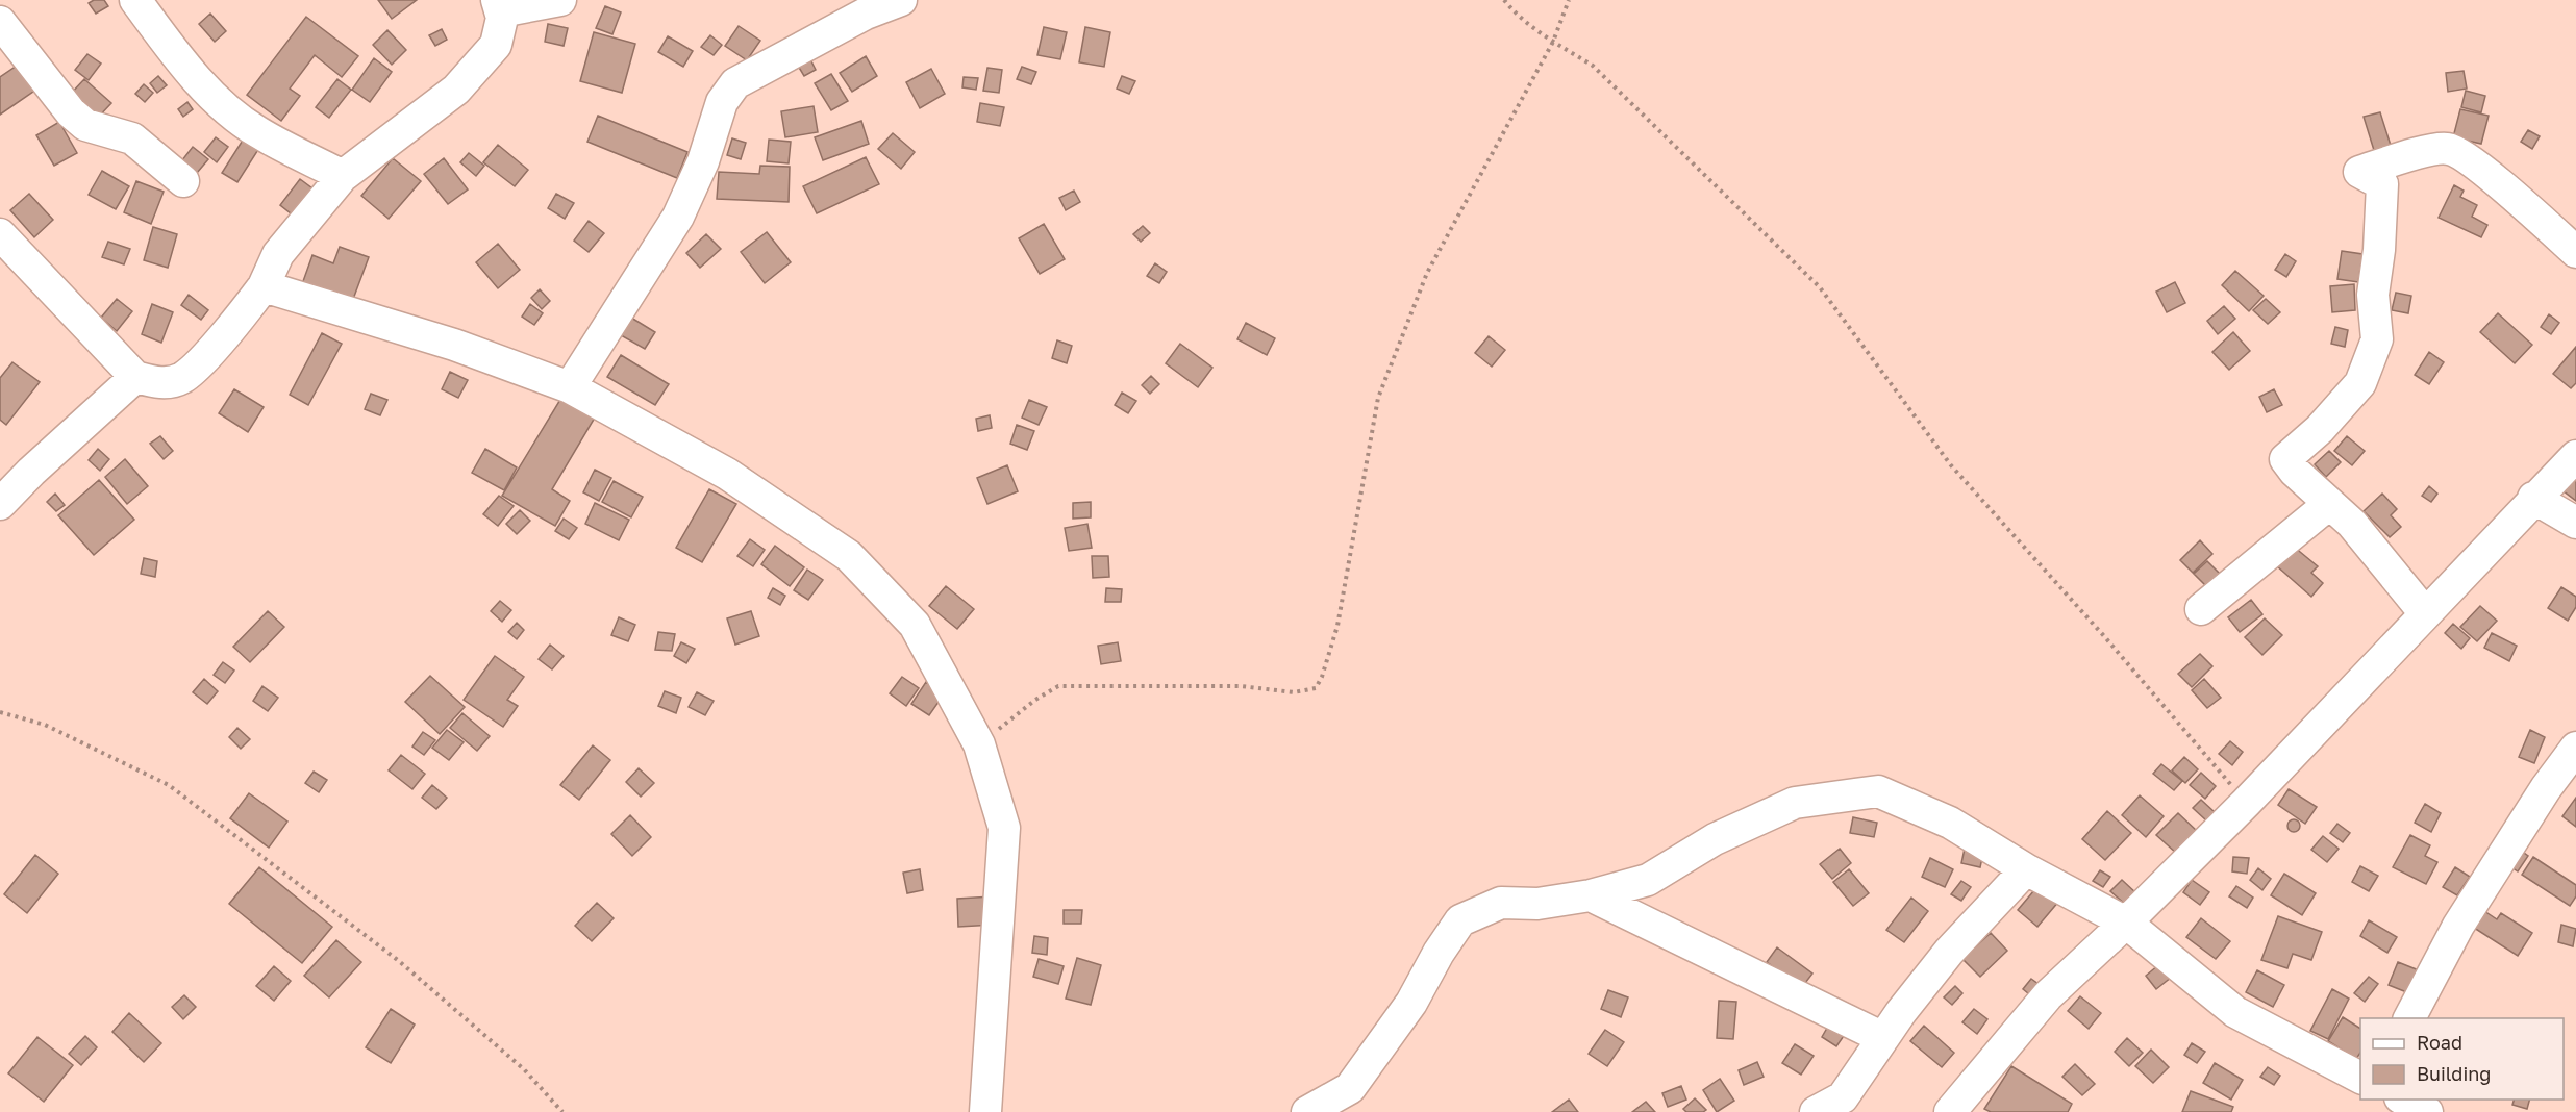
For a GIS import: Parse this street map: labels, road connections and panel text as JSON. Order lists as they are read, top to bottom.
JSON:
{
  "legend": ["Road", "Building"]
}
